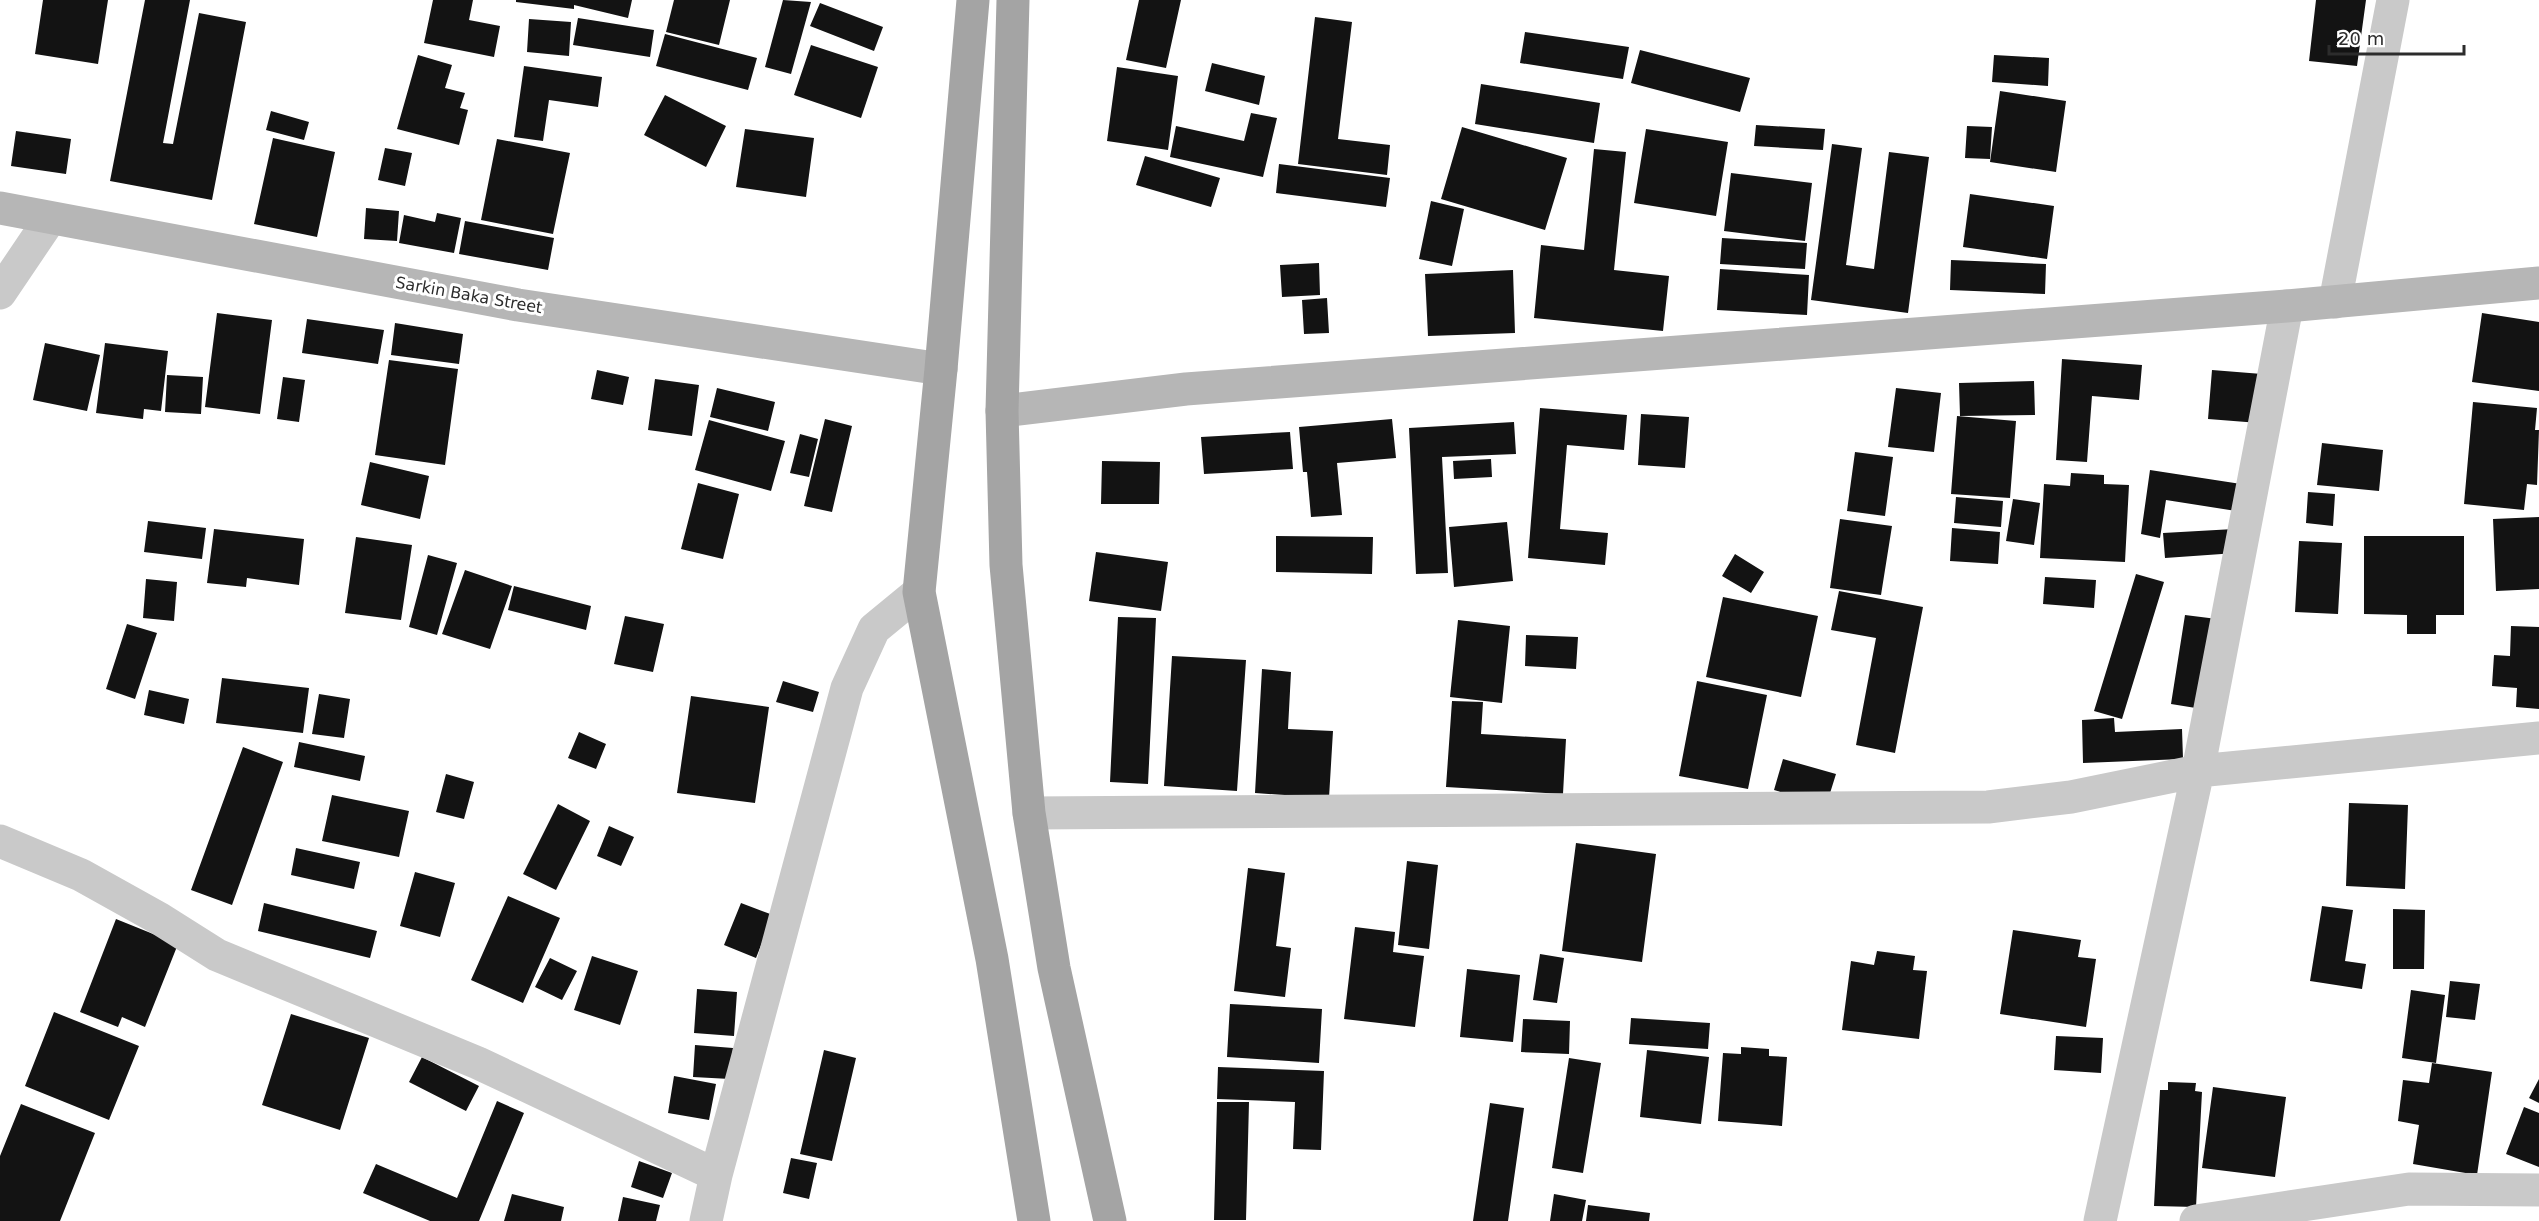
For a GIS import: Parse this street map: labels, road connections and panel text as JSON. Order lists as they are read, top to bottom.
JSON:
{
  "streets": {
    "street": ["Sarkin Baka Street"]
  },
  "scale_bar": "20 m"
}
